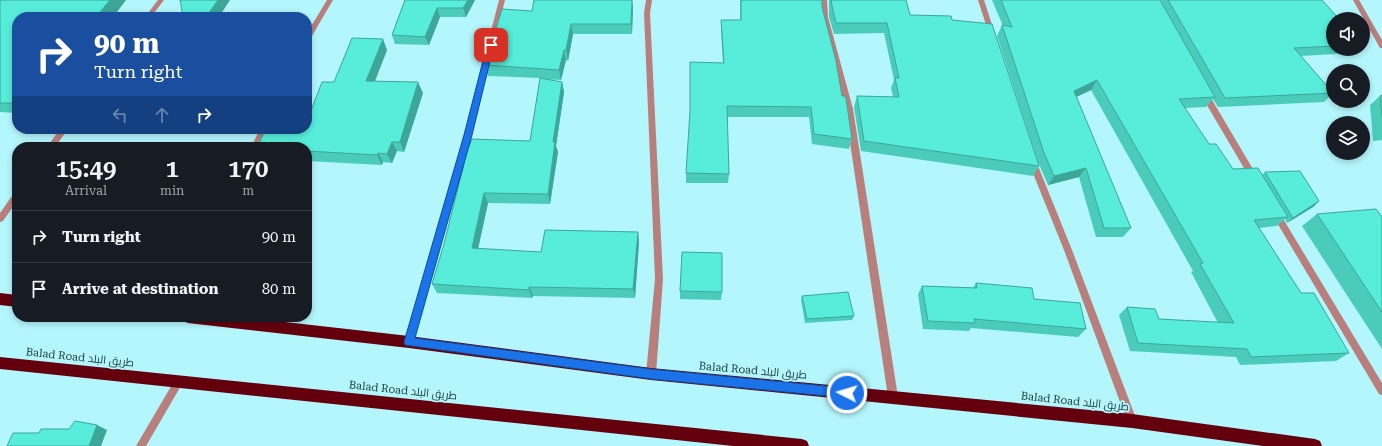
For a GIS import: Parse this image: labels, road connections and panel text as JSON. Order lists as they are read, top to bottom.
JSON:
{
  "streets": {
    "highway": ["Balad Road طريق البلد"]
  },
  "page": {
    "turn": ["90 m", "Turn right"],
    "eta": [
      "15:49",
      "Arrival",
      "1",
      "min",
      "170",
      "m"
    ],
    "list": [
      {
        "name": "Turn right",
        "value": "90 m"
      },
      {
        "name": "Arrive at destination",
        "value": "80 m"
      }
    ]
  }
}
